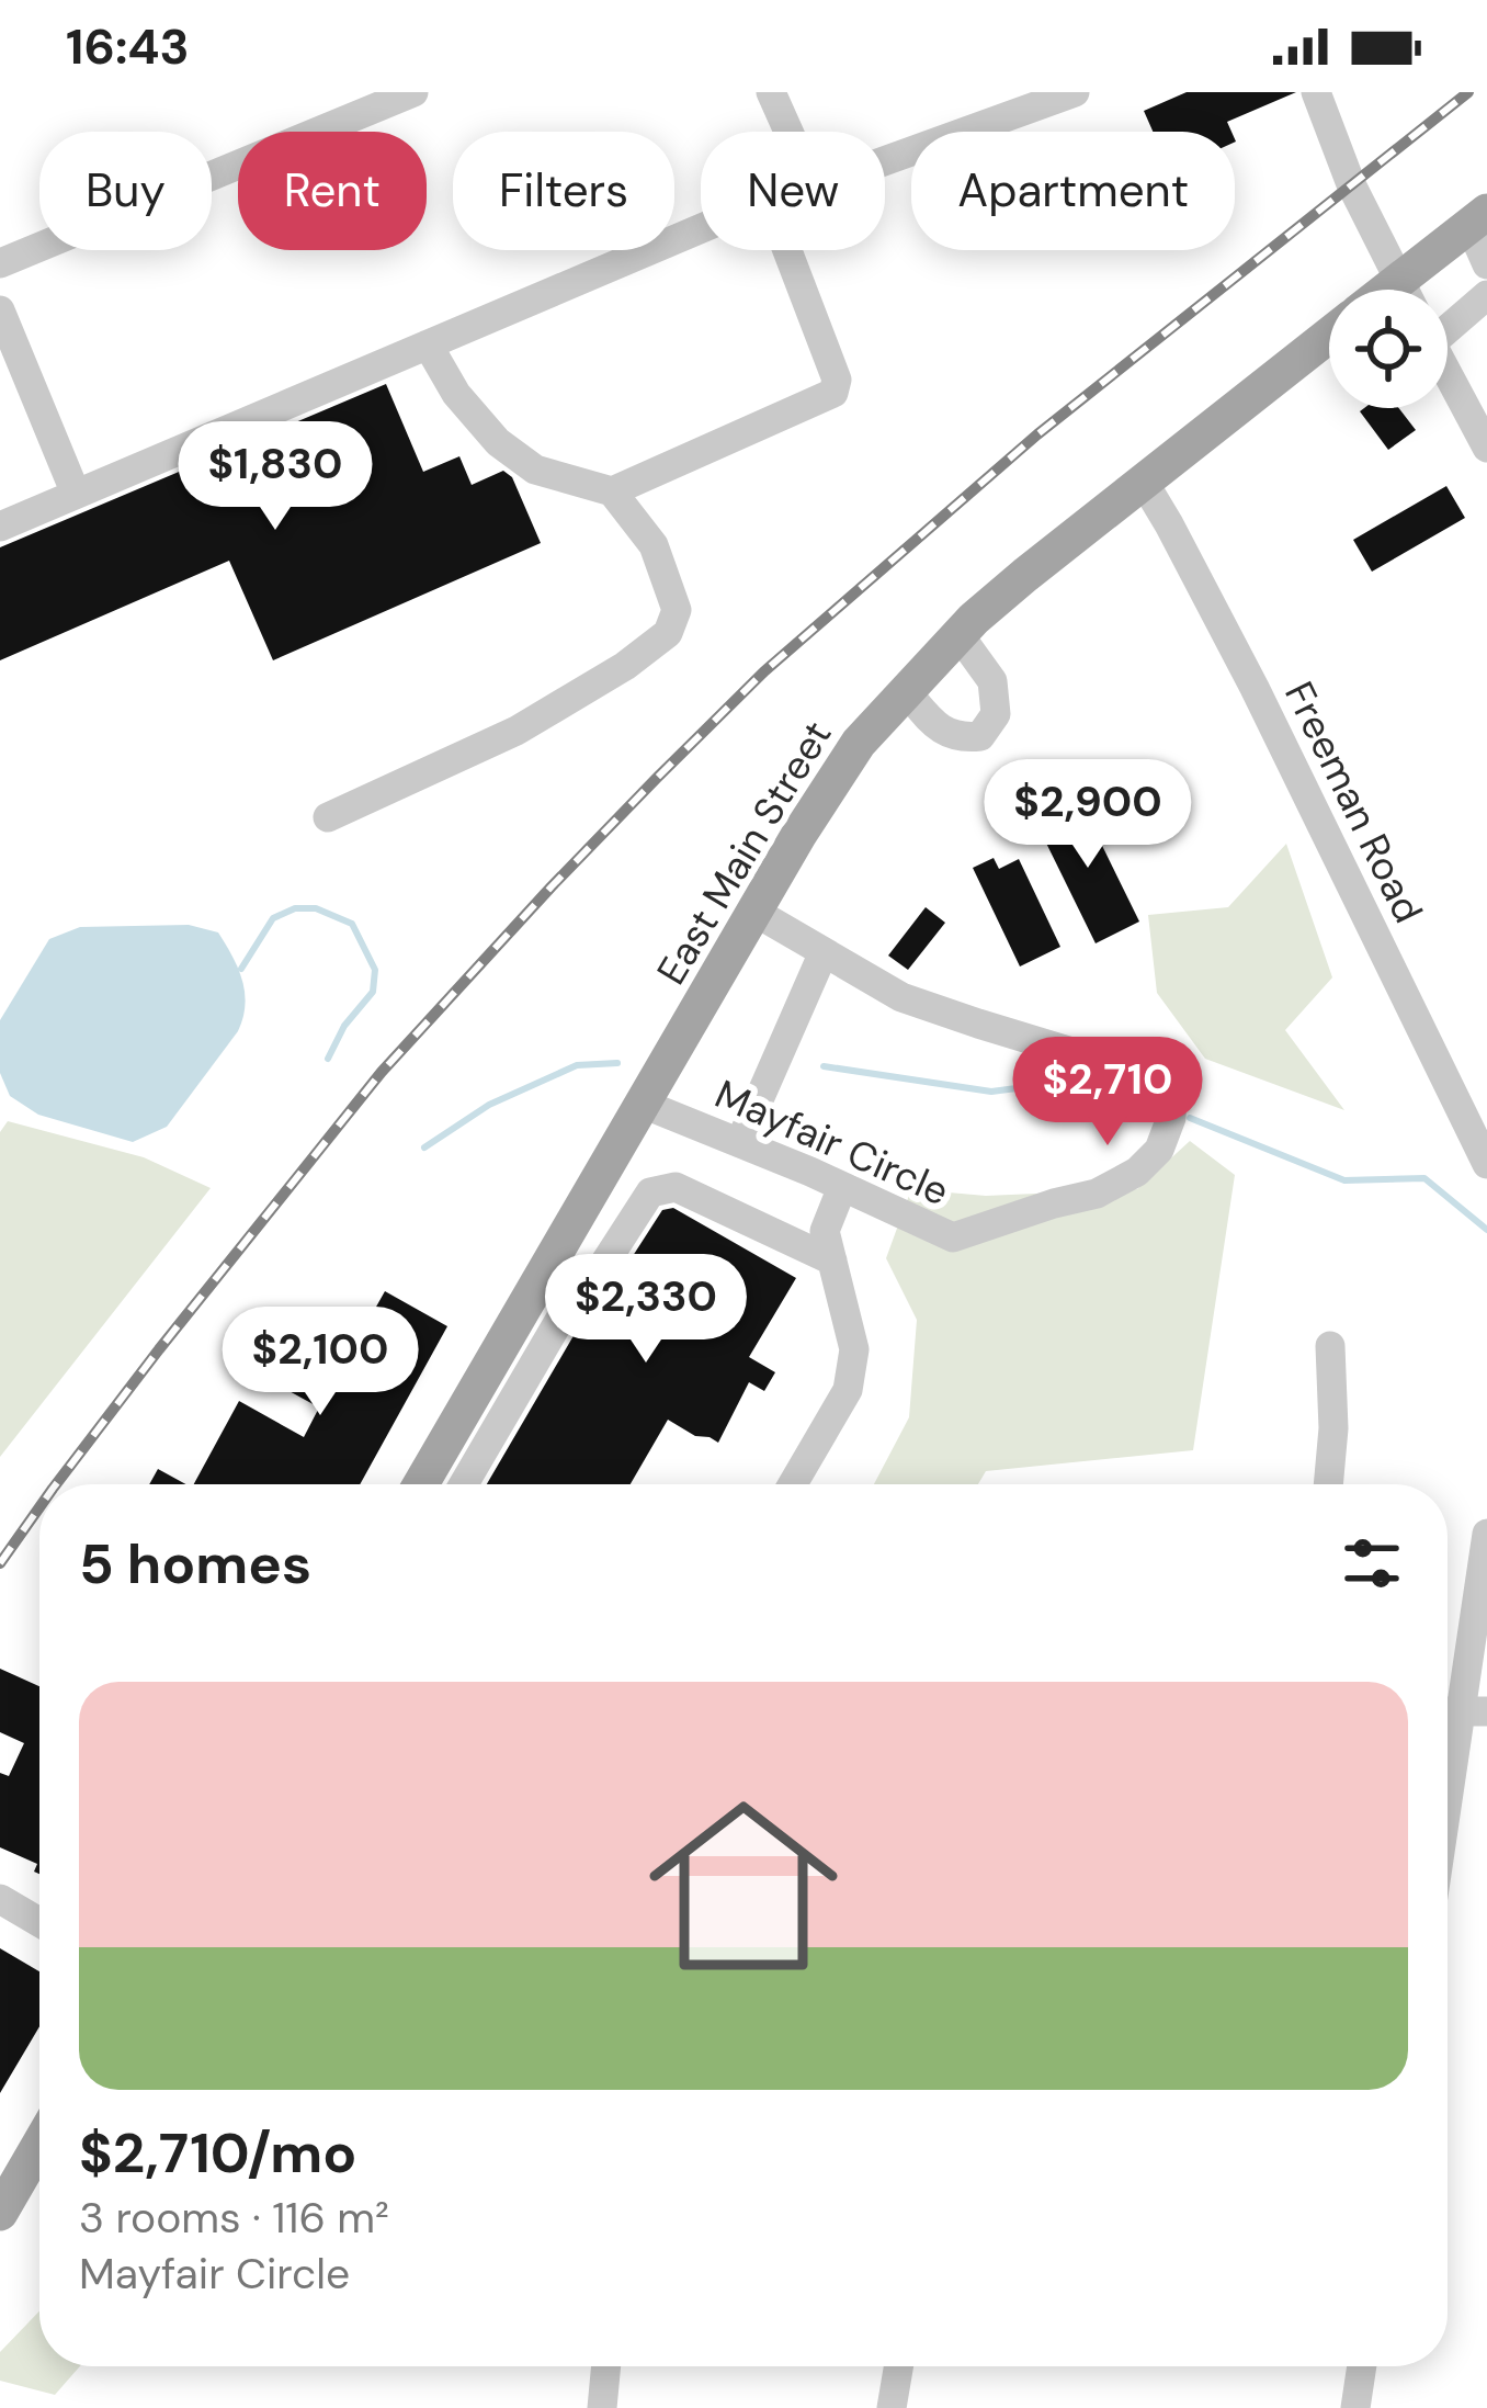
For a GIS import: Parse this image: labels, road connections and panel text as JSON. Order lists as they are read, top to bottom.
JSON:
{
  "streets": {
    "main road": ["East Main Street"],
    "street": ["Freeman Road", "Mayfair Circle"]
  },
  "crossings": [
    ["Freeman Road", "East Main Street"],
    ["East Main Street", "Mayfair Circle"]
  ],
  "page": {
    "status": "16:43",
    "chip": [
      "Buy",
      "Rent",
      "Filters",
      "New",
      "Apartment"
    ],
    "price": [
      "$1,830",
      "$2,900",
      "$2,710",
      "$2,330",
      "$2,100"
    ],
    "heading": "5 homes",
    "list": [
      {
        "name": "$2,710/mo",
        "note": "3 rooms · 116 m² · Mayfair Circle"
      }
    ]
  }
}
